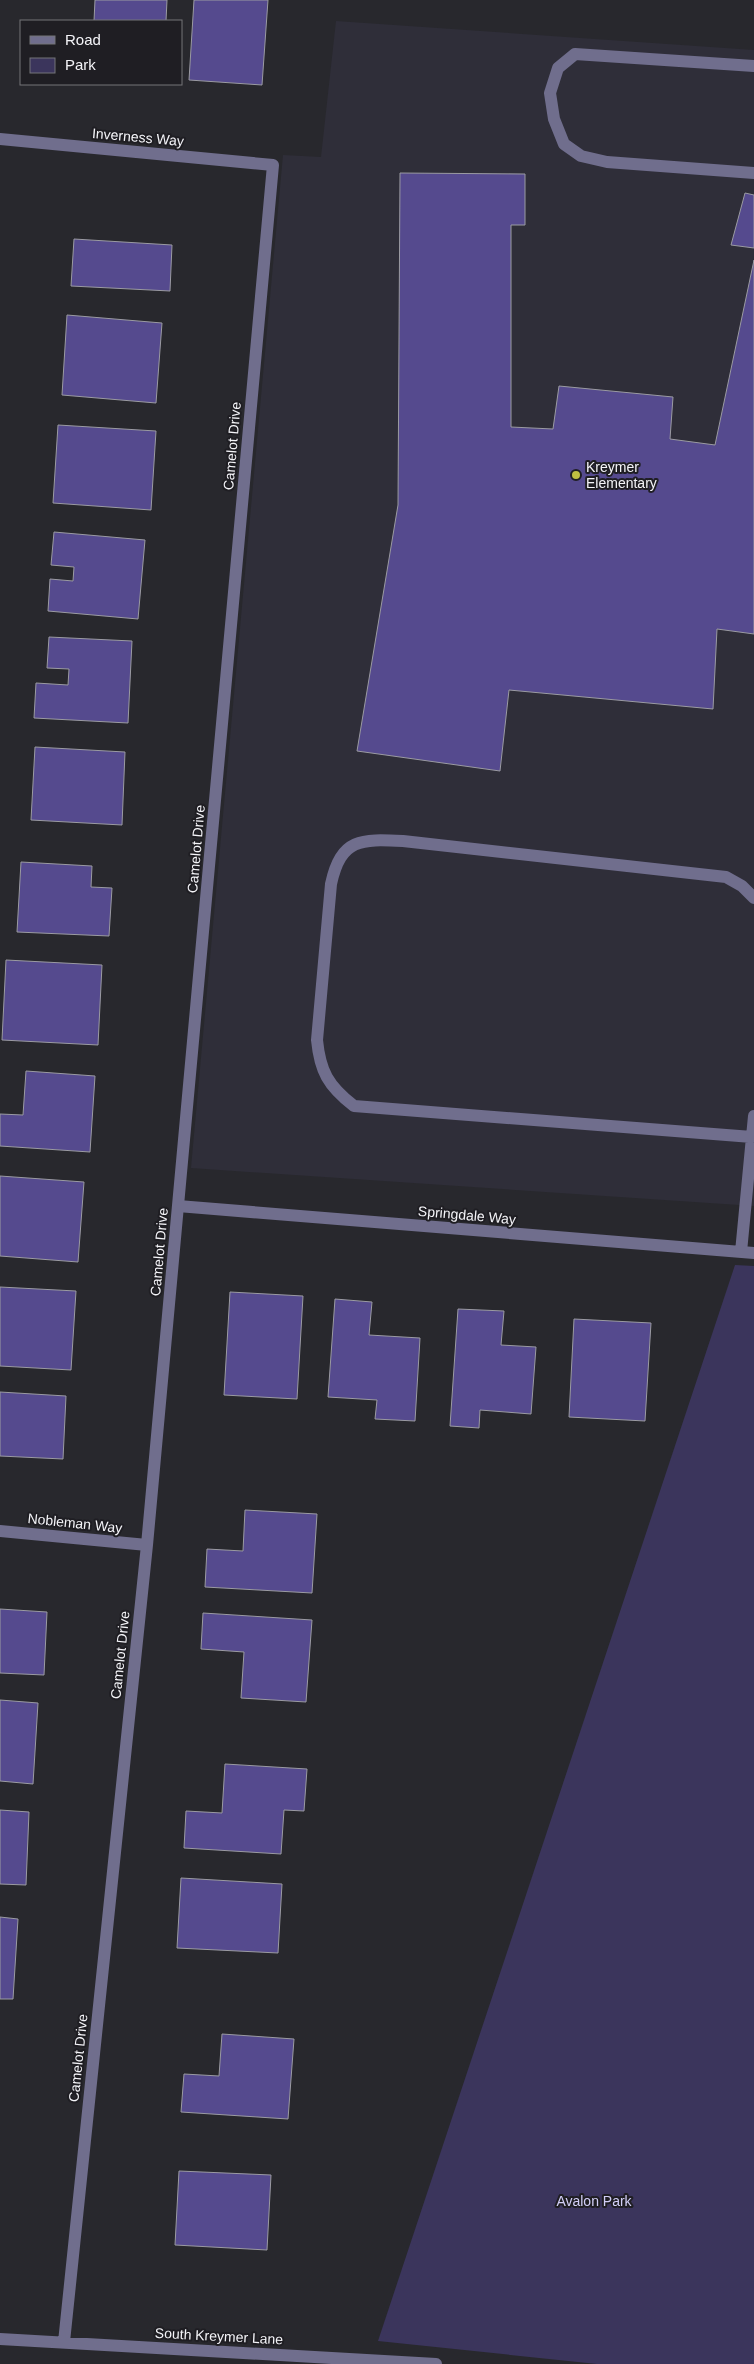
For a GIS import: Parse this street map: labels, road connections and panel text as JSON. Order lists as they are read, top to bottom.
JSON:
{
  "streets": {
    "street": [
      "Inverness Way",
      "Camelot Drive",
      "Springdale Way",
      "Nobleman Way",
      "South Kreymer Lane"
    ]
  },
  "crossings": [
    ["Inverness Way", "Camelot Drive"],
    ["Camelot Drive", "Springdale Way"],
    ["Camelot Drive", "Nobleman Way"],
    ["Camelot Drive", "South Kreymer Lane"]
  ],
  "parks": ["Avalon Park"],
  "places": ["Kreymer Elementary"],
  "legend": ["Road", "Park"]
}
